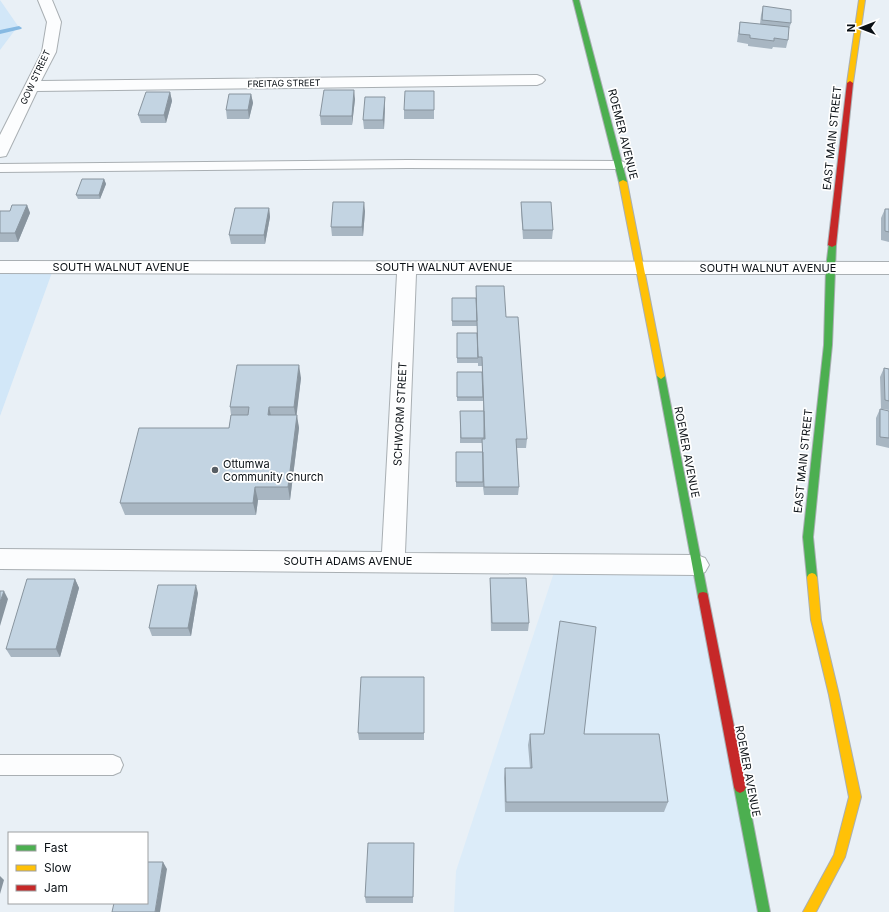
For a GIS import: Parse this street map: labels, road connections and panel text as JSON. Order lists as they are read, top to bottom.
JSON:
{
  "streets": {
    "street": [
      "GOW STREET",
      "FREITAG STREET",
      "ROEMER AVENUE",
      "EAST MAIN STREET",
      "SOUTH WALNUT AVENUE",
      "SCHWORM STREET",
      "SOUTH ADAMS AVENUE"
    ]
  },
  "crossings": [
    ["GOW STREET", "FREITAG STREET"],
    ["ROEMER AVENUE", "SOUTH WALNUT AVENUE"],
    ["ROEMER AVENUE", "SOUTH ADAMS AVENUE"],
    ["EAST MAIN STREET", "SOUTH WALNUT AVENUE"],
    ["SOUTH WALNUT AVENUE", "SCHWORM STREET"],
    ["SCHWORM STREET", "SOUTH ADAMS AVENUE"]
  ],
  "places": ["Ottumwa Community Church"],
  "legend": ["Fast", "Slow", "Jam"],
  "north": "left"
}
